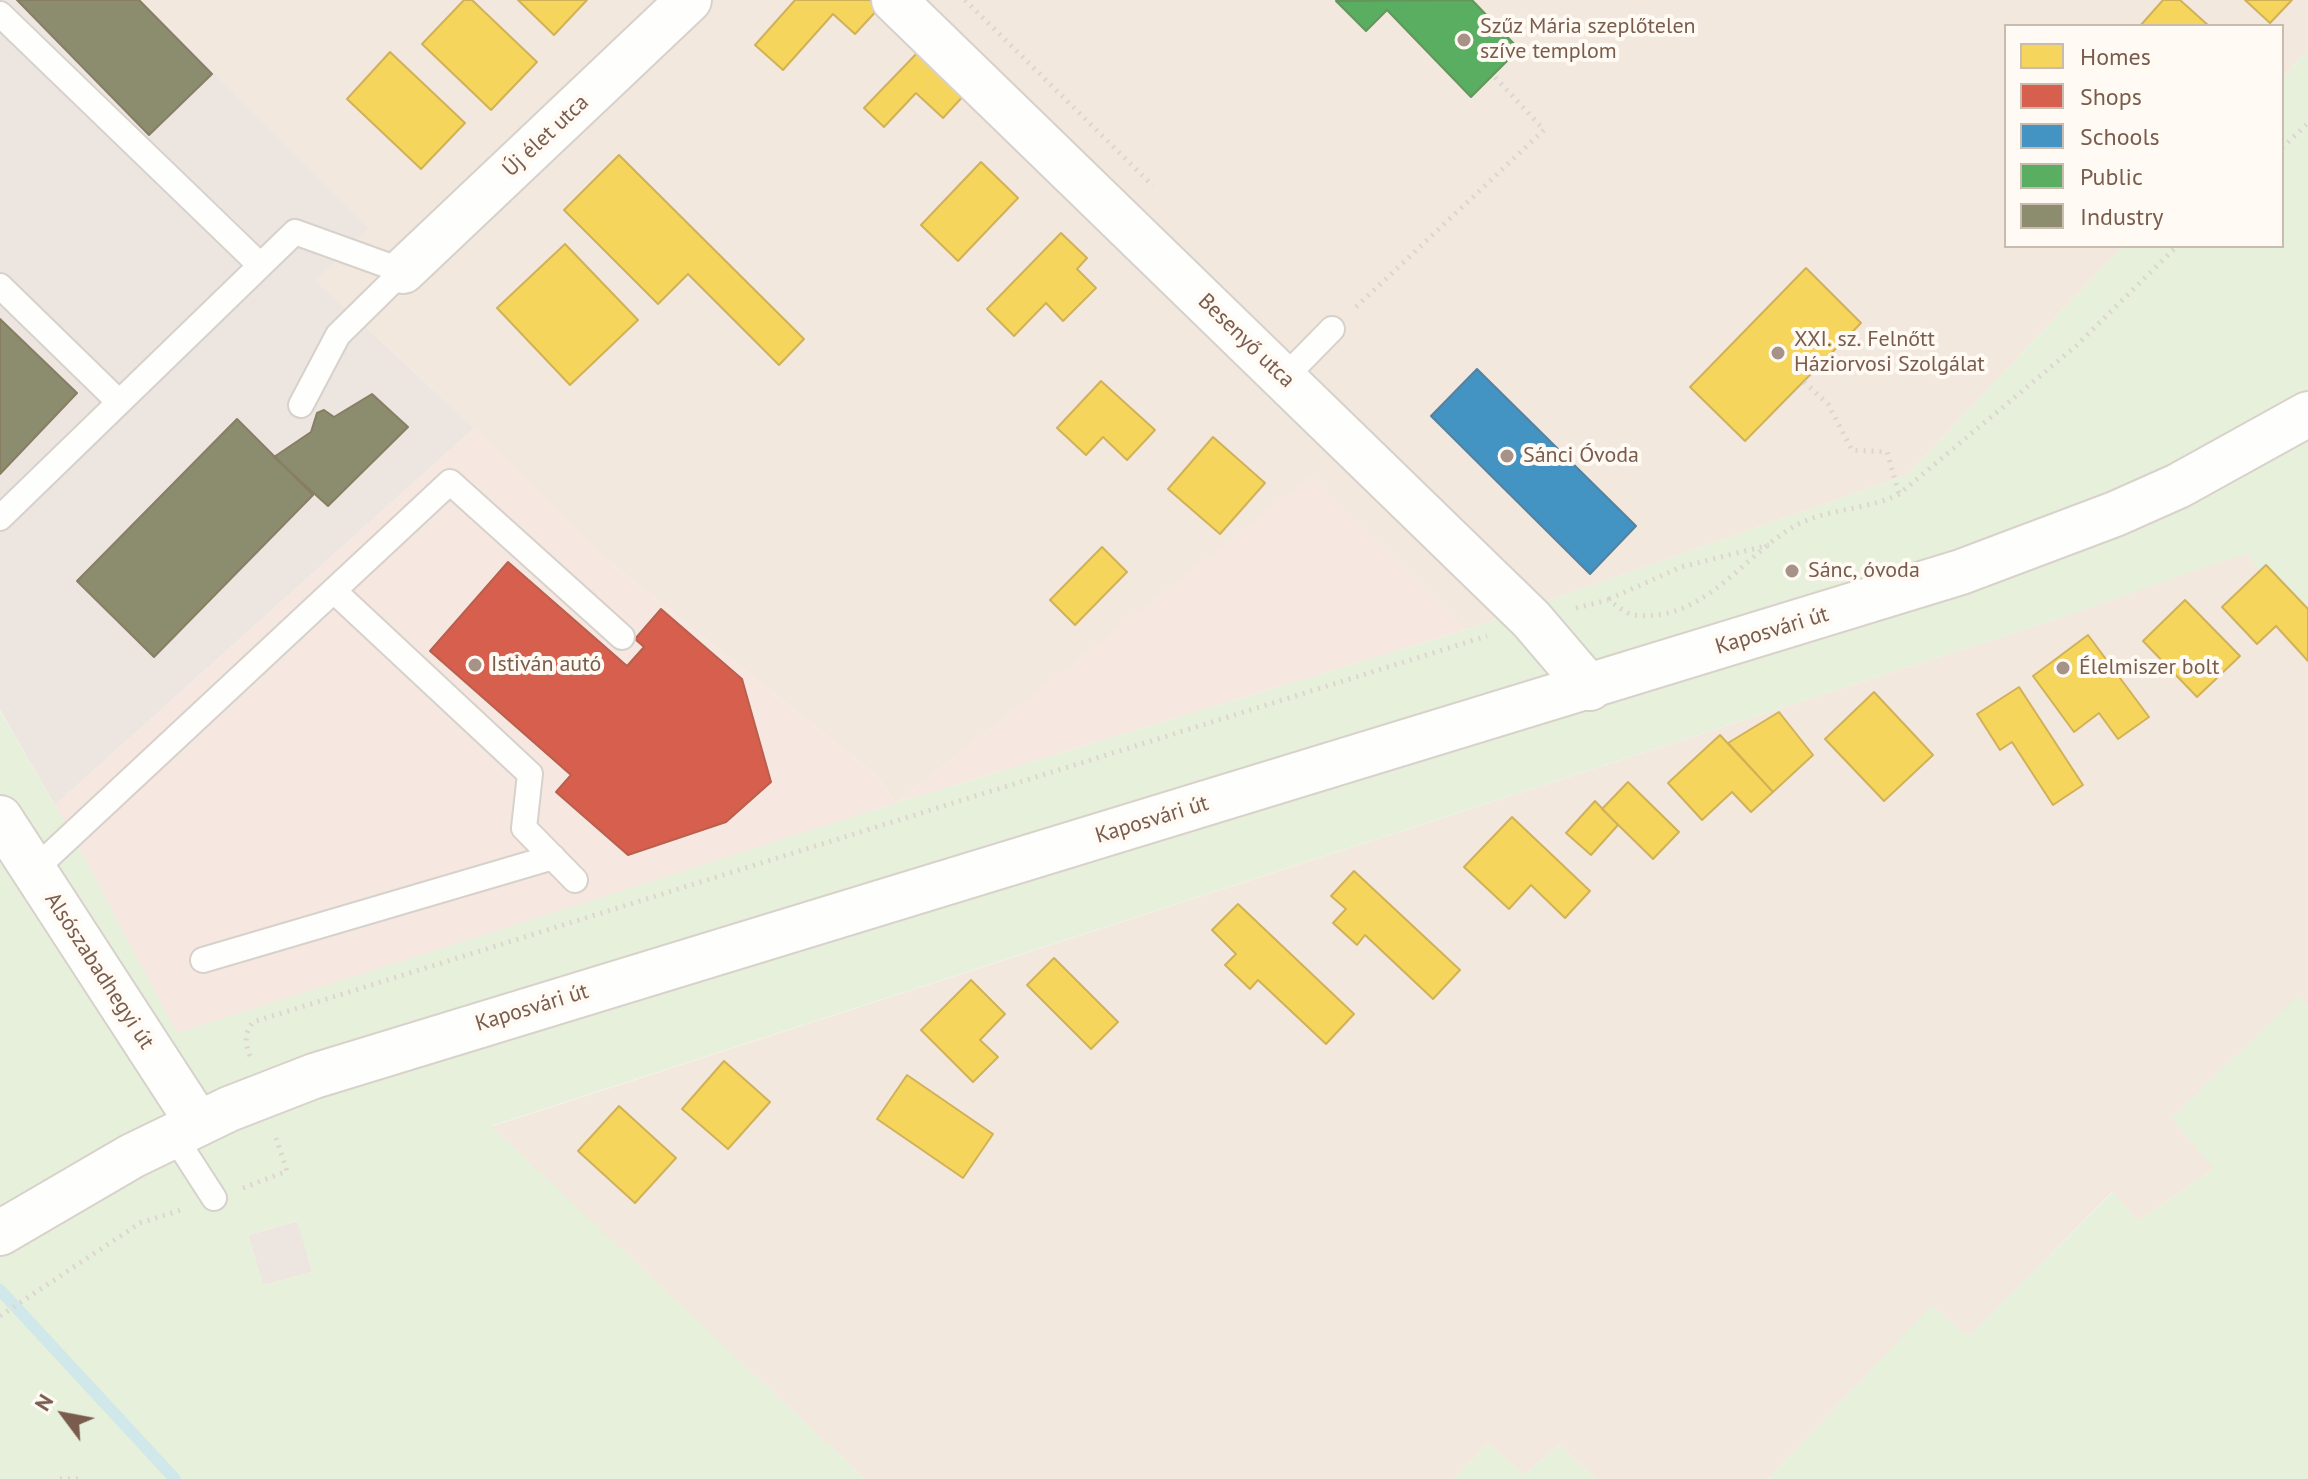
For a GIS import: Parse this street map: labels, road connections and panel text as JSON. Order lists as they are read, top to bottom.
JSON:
{
  "streets": {
    "main road": [
      "Új élet utca",
      "Besenyő utca",
      "Kaposvári út",
      "Alsószabadhegyi út"
    ]
  },
  "crossings": [
    ["Besenyő utca", "Kaposvári út"],
    ["Kaposvári út", "Alsószabadhegyi út"]
  ],
  "places": [
    "Szűz Mária szeplőtelen szíve templom",
    "XXI. sz. Felnőtt Háziorvosi Szolgálat",
    "Sánci Óvoda",
    "Sánc, óvoda",
    "Istiván autó",
    "Élelmiszer bolt"
  ],
  "legend": [
    "Homes",
    "Shops",
    "Schools",
    "Public",
    "Industry"
  ],
  "north": "top left"
}
